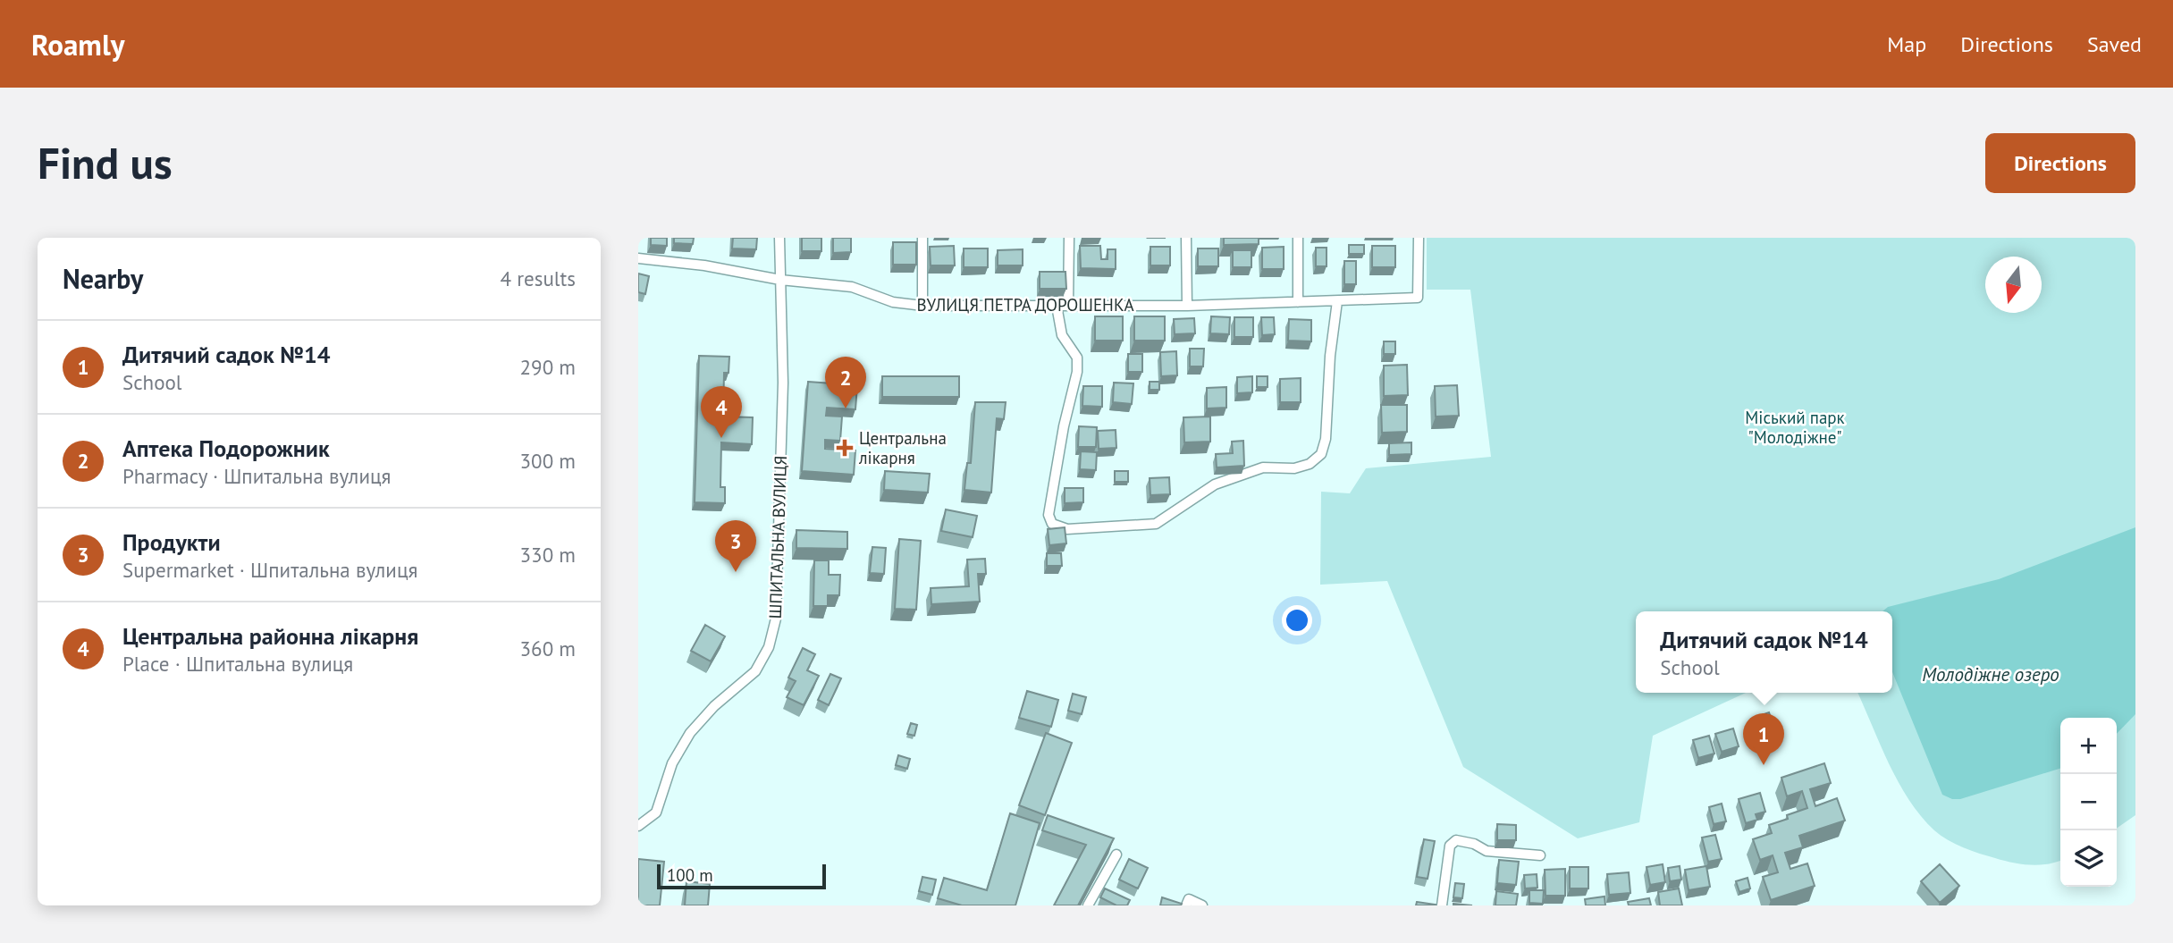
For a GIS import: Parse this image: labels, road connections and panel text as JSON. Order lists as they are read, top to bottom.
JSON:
{
  "streets": {
    "street": ["ВУЛИЦЯ ПЕТРА ДОРОШЕНКА", "ШПИТАЛЬНА ВУЛИЦЯ"]
  },
  "crossings": [
    ["ВУЛИЦЯ ПЕТРА ДОРОШЕНКА", "ШПИТАЛЬНА ВУЛИЦЯ"]
  ],
  "water": ["Молодіжне озеро"],
  "parks": ["Міський парк \"Молодіжне\""],
  "places": {
    "health": ["Центральна лікарня"]
  },
  "scale_bar": "100 m",
  "north": "bottom",
  "page": {
    "header": "Roamly",
    "nav": ["Map", "Directions", "Saved"],
    "buttons": "Directions",
    "title": "Find us",
    "heading": ["Nearby", "4 results"],
    "list": [
      {
        "mark": "1",
        "name": "Дитячий садок №14",
        "note": "School",
        "value": "290 m"
      },
      {
        "mark": "2",
        "name": "Аптека Подорожник",
        "note": "Pharmacy · Шпитальна вулиця",
        "value": "300 m"
      },
      {
        "mark": "3",
        "name": "Продукти",
        "note": "Supermarket · Шпитальна вулиця",
        "value": "330 m"
      },
      {
        "mark": "4",
        "name": "Центральна районна лікарня",
        "note": "Place · Шпитальна вулиця",
        "value": "360 m"
      }
    ],
    "pins": [
      "2",
      "4",
      "3",
      "1"
    ],
    "popup": ["Дитячий садок №14", "School"],
    "map_buttons": ["+", "−"],
    "scale": "100 m"
  }
}
